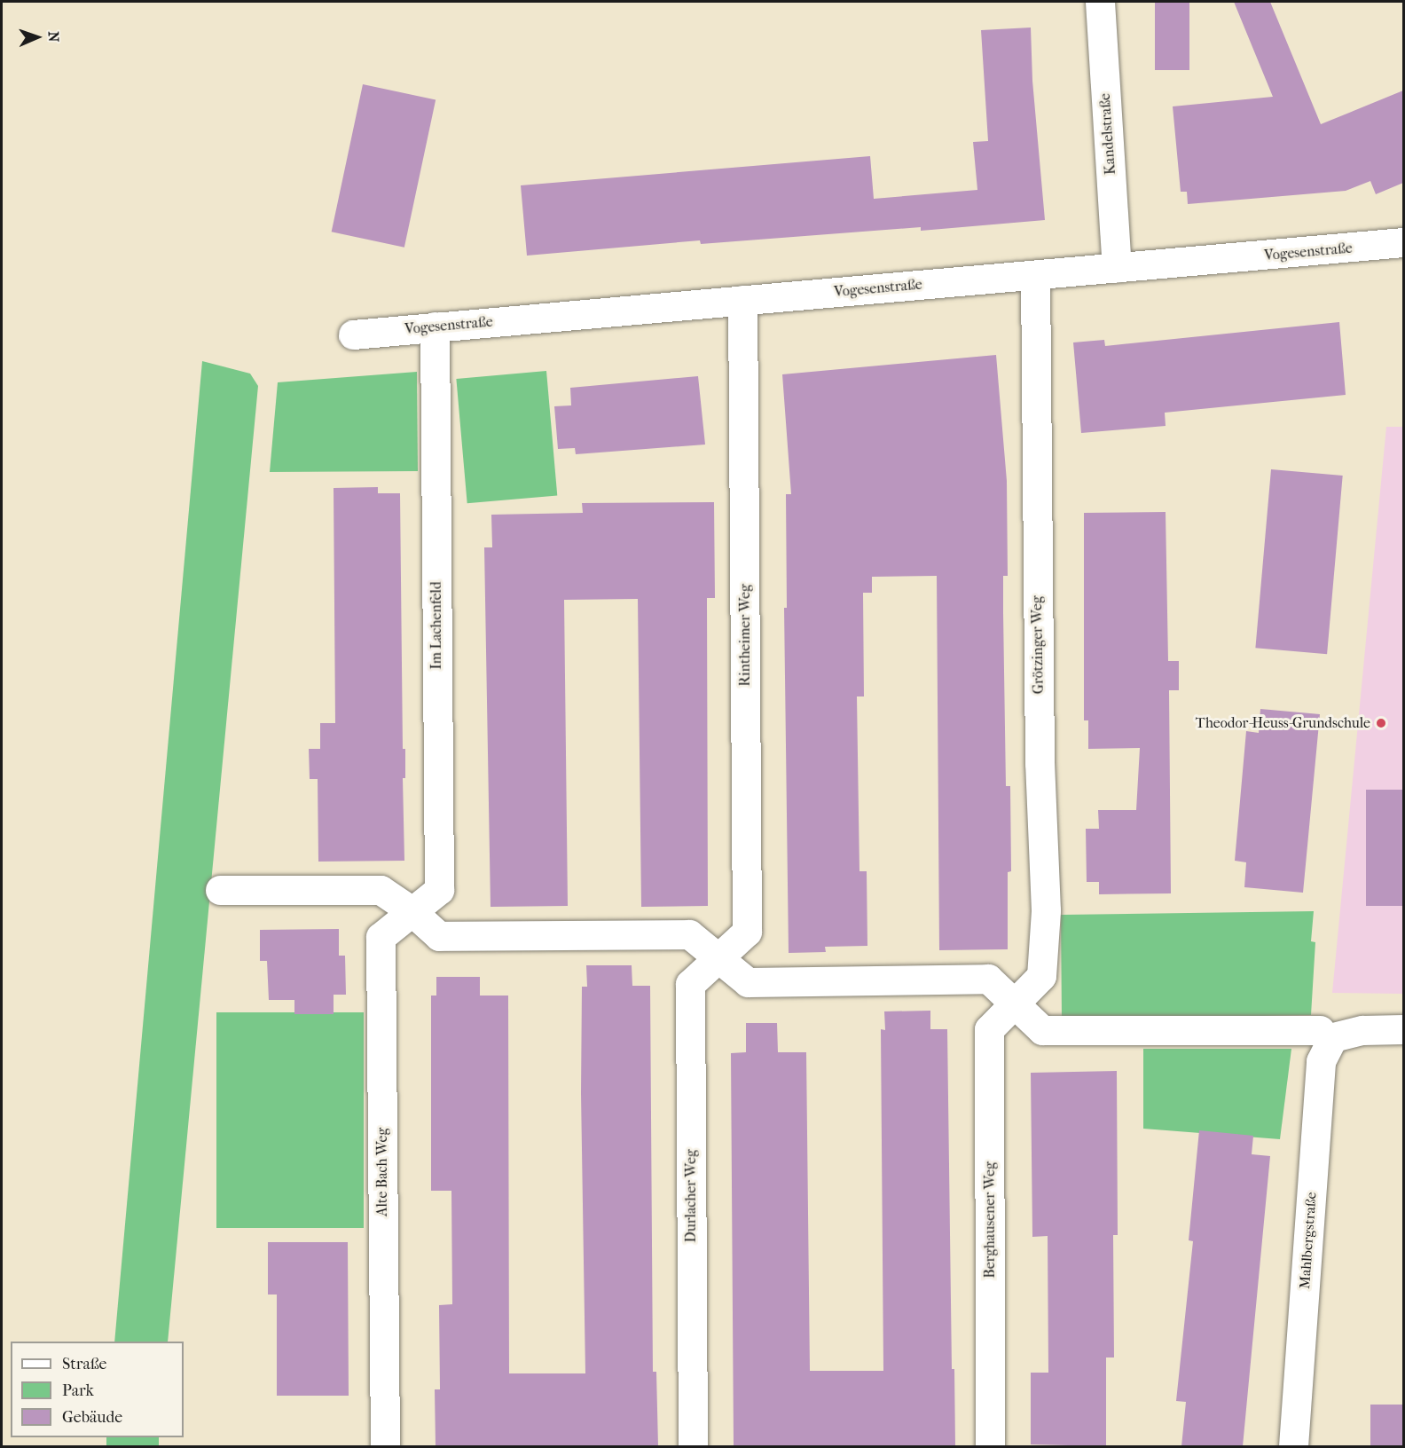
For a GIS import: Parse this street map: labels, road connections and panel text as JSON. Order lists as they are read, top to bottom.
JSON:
{
  "streets": {
    "street": [
      "Kandelstraße",
      "Vogesenstraße",
      "Im Lachenfeld",
      "Rintheimer Weg",
      "Grötzinger Weg",
      "Alte Bach Weg",
      "Durlacher Weg",
      "Berghausener Weg",
      "Mahlbergstraße"
    ]
  },
  "crossings": [
    ["Kandelstraße", "Vogesenstraße"],
    ["Vogesenstraße", "Im Lachenfeld"],
    ["Vogesenstraße", "Rintheimer Weg"],
    ["Vogesenstraße", "Grötzinger Weg"],
    ["Im Lachenfeld", "Alte Bach Weg"],
    ["Rintheimer Weg", "Durlacher Weg"],
    ["Grötzinger Weg", "Berghausener Weg"]
  ],
  "places": ["Theodor-Heuss-Grundschule"],
  "legend": ["Straße", "Park", "Gebäude"],
  "north": "right"
}
